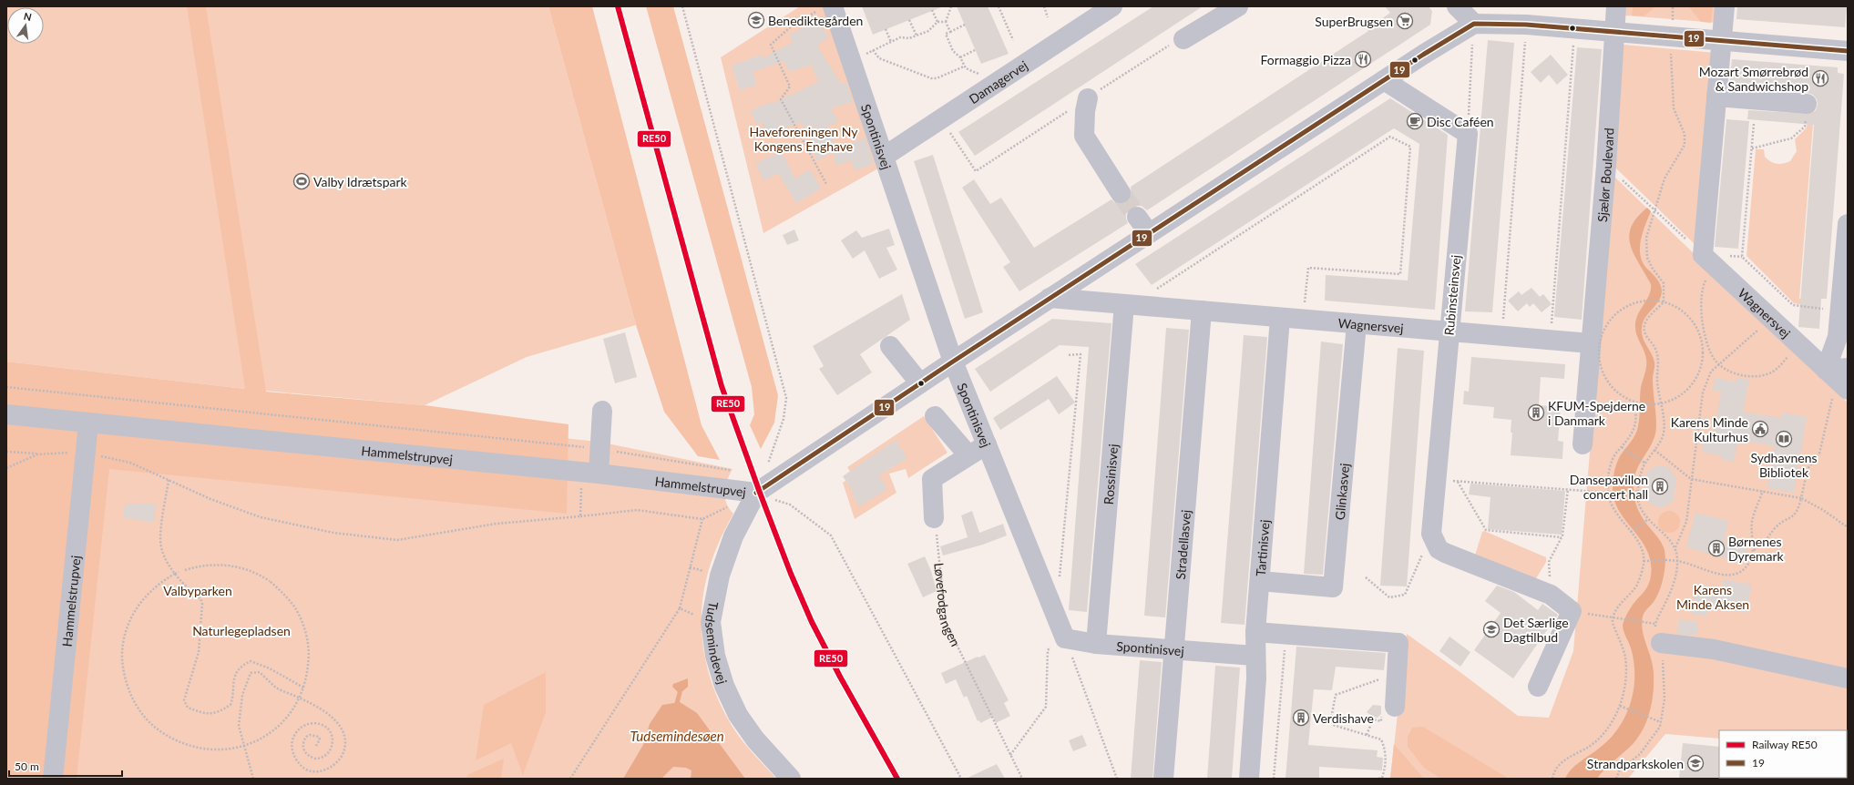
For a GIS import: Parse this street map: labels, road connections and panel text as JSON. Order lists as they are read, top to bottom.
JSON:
{
  "streets": {
    "street": [
      "Damagervej",
      "Spontinisvej",
      "Sjælør Boulevard",
      "Rubinsteinsvej",
      "Wagnersvej",
      "Hammelstrupvej",
      "Rossinisvej",
      "Glinkasvej",
      "Stradellasvej",
      "Tartinisvej",
      "Tudsemindevej"
    ],
    "path": ["Løvefodgangen"]
  },
  "crossings": [
    ["Damagervej", "Spontinisvej"],
    ["Spontinisvej", "Hammelstrupvej"],
    ["Spontinisvej", "Rossinisvej"],
    ["Spontinisvej", "Stradellasvej"],
    ["Spontinisvej", "Tartinisvej"],
    ["Sjælør Boulevard", "Wagnersvej"],
    ["Rubinsteinsvej", "Wagnersvej"],
    ["Wagnersvej", "Hammelstrupvej"],
    ["Wagnersvej", "Rossinisvej"],
    ["Wagnersvej", "Glinkasvej"],
    ["Wagnersvej", "Stradellasvej"],
    ["Wagnersvej", "Tartinisvej"],
    ["Hammelstrupvej", "Tudsemindevej"],
    ["Glinkasvej", "Tartinisvej"]
  ],
  "water": ["Tudsemindesøen"],
  "parks": [
    "Haveforeningen Ny Kongens Enghave",
    "Karens Minde Aksen",
    "Valbyparken",
    "Naturlegepladsen"
  ],
  "places": {
    "school or university": ["Benediktegården", "Det Særlige Dagtilbud", "Strandparkskolen"],
    "supermarket": ["SuperBrugsen"],
    "restaurant": ["Formaggio Pizza", "Mozart Smørrebrød & Sandwichshop"],
    "cafe": ["Disc Caféen"],
    "sports": ["Valby Idrætspark"],
    "building": [
      "KFUM-Spejderne i Danmark",
      "Dansepavillon concert hall",
      "Børnenes Dyremark",
      "Verdishave"
    ],
    "public building": ["Karens Minde Kulturhus"],
    "library": ["Sydhavnens Bibliotek"]
  },
  "lines": ["rail line RE50", "transit line 19"],
  "legend": ["Railway RE50", "19"],
  "scale_bar": "50 m",
  "north": "top"
}
